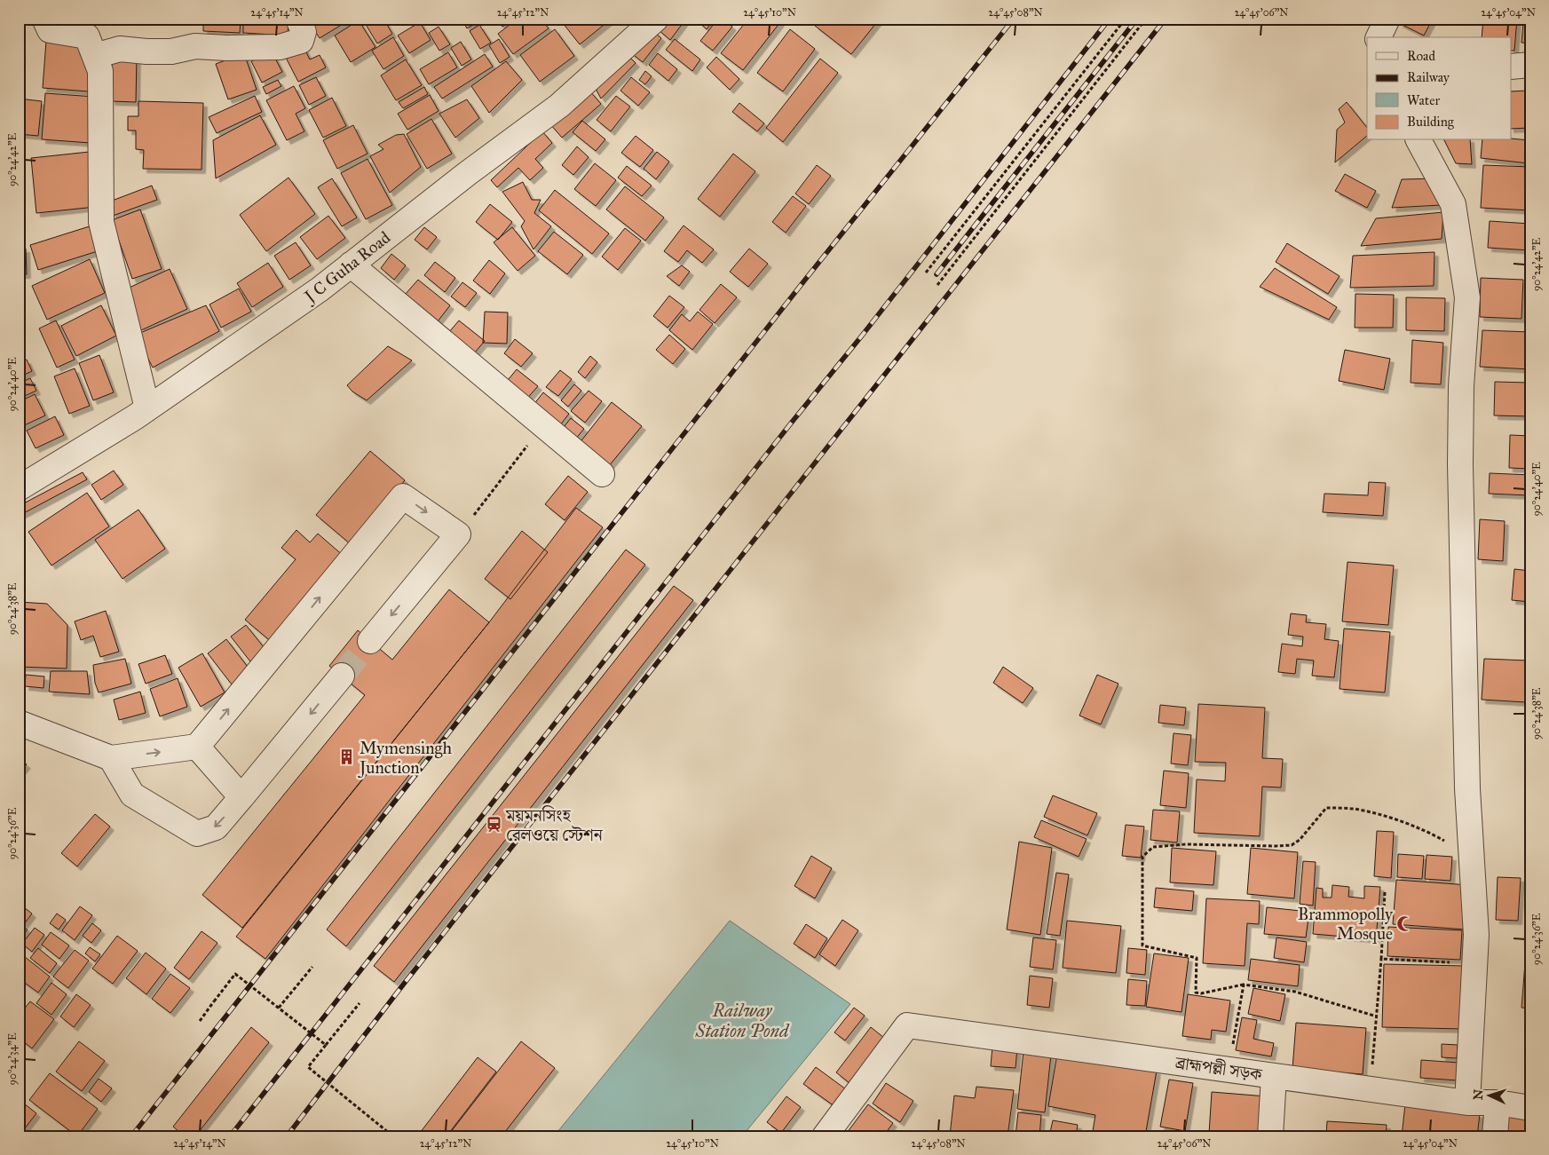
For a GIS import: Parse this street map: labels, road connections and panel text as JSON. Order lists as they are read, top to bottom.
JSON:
{
  "streets": {
    "street": ["J C Guha Road", "ব্রাহ্মপল্লী সড়ক"]
  },
  "water": ["Railway Station Pond"],
  "places": {
    "building": ["Mymensingh Junction"],
    "station": ["ময়মনসিংহ রেলওয়ে স্টেশন"],
    "mosque": ["Brammopolly Mosque"]
  },
  "legend": [
    "Road",
    "Railway",
    "Water",
    "Building"
  ],
  "north": "left",
  "coordinates": [
    "24°45'14\"N",
    "24°45'12\"N",
    "24°45'10\"N",
    "24°45'08\"N",
    "24°45'06\"N",
    "24°45'04\"N",
    "90°24'42\"E",
    "90°24'40\"E",
    "90°24'38\"E",
    "90°24'36\"E",
    "90°24'34\"E"
  ]
}
